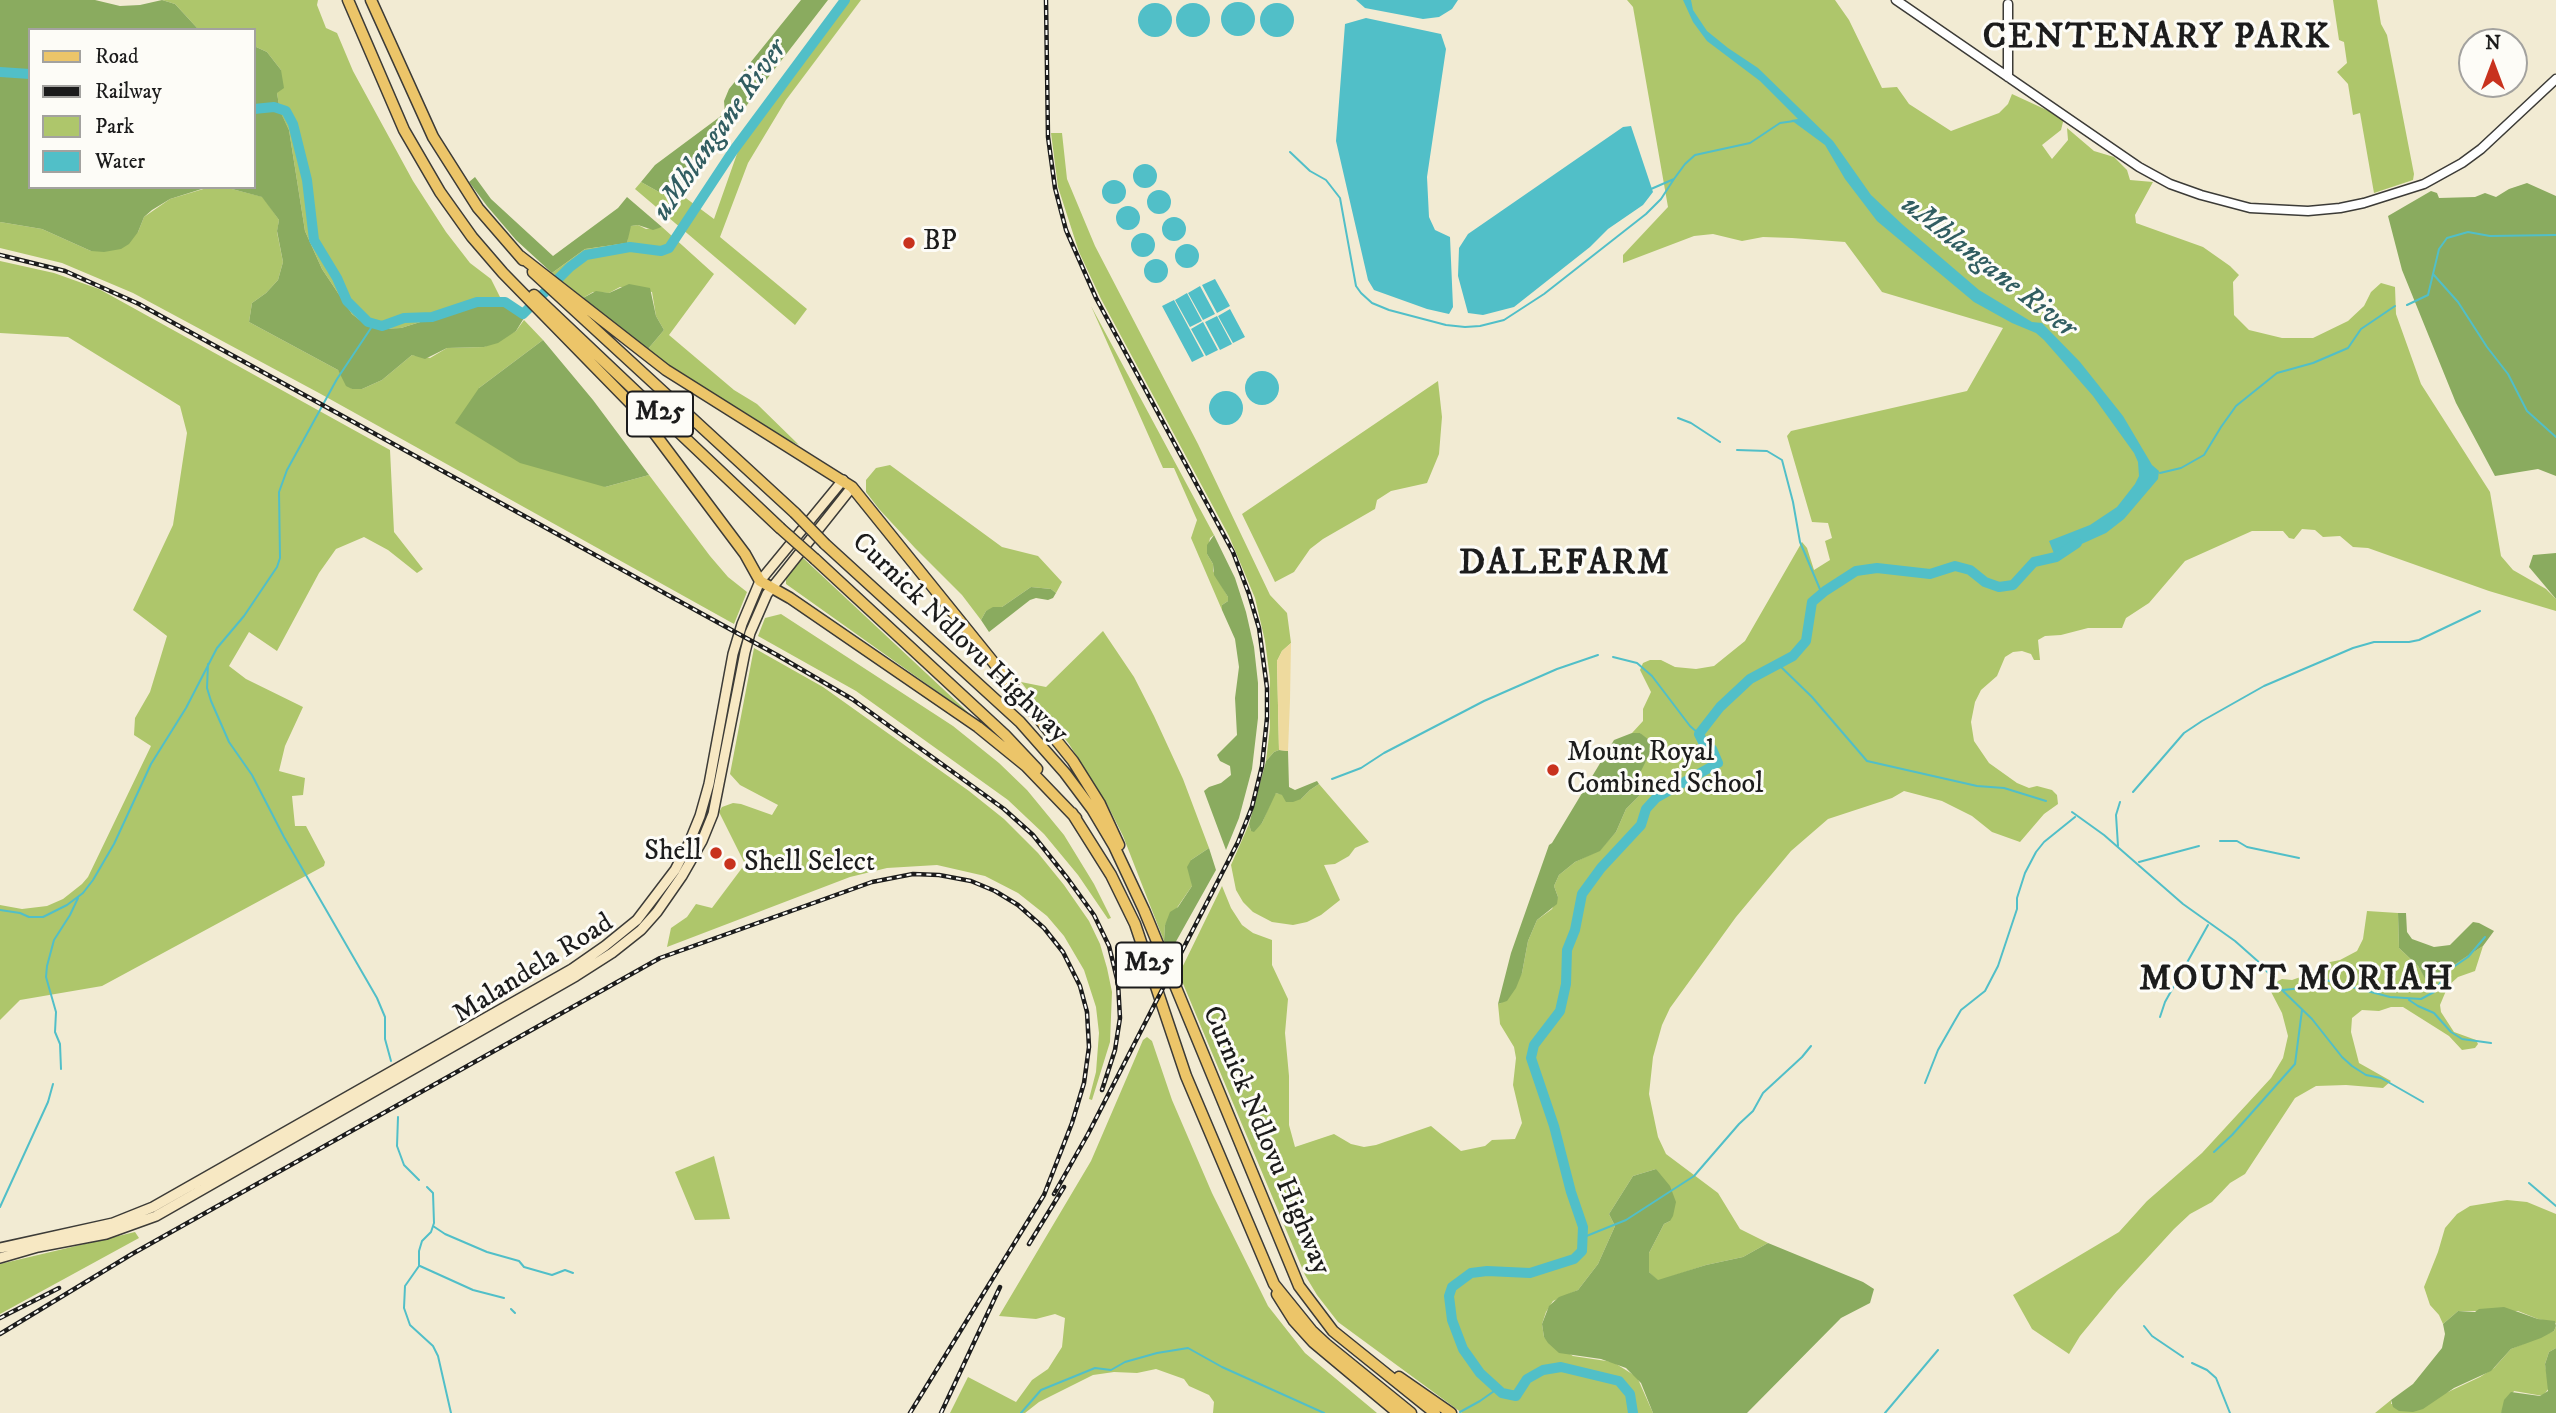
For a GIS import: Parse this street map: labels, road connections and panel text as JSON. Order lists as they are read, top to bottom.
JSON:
{
  "streets": {
    "main road": ["M25", "Curnick Ndlovu Highway", "Malandela Road"]
  },
  "districts": ["CENTENARY PARK", "DALEFARM", "MOUNT MORIAH"],
  "water": ["uMhlangane River"],
  "places": [
    "BP",
    "Mount Royal Combined School",
    "Shell",
    "Shell Select"
  ],
  "legend": [
    "Road",
    "Railway",
    "Park",
    "Water"
  ],
  "north": "top"
}
